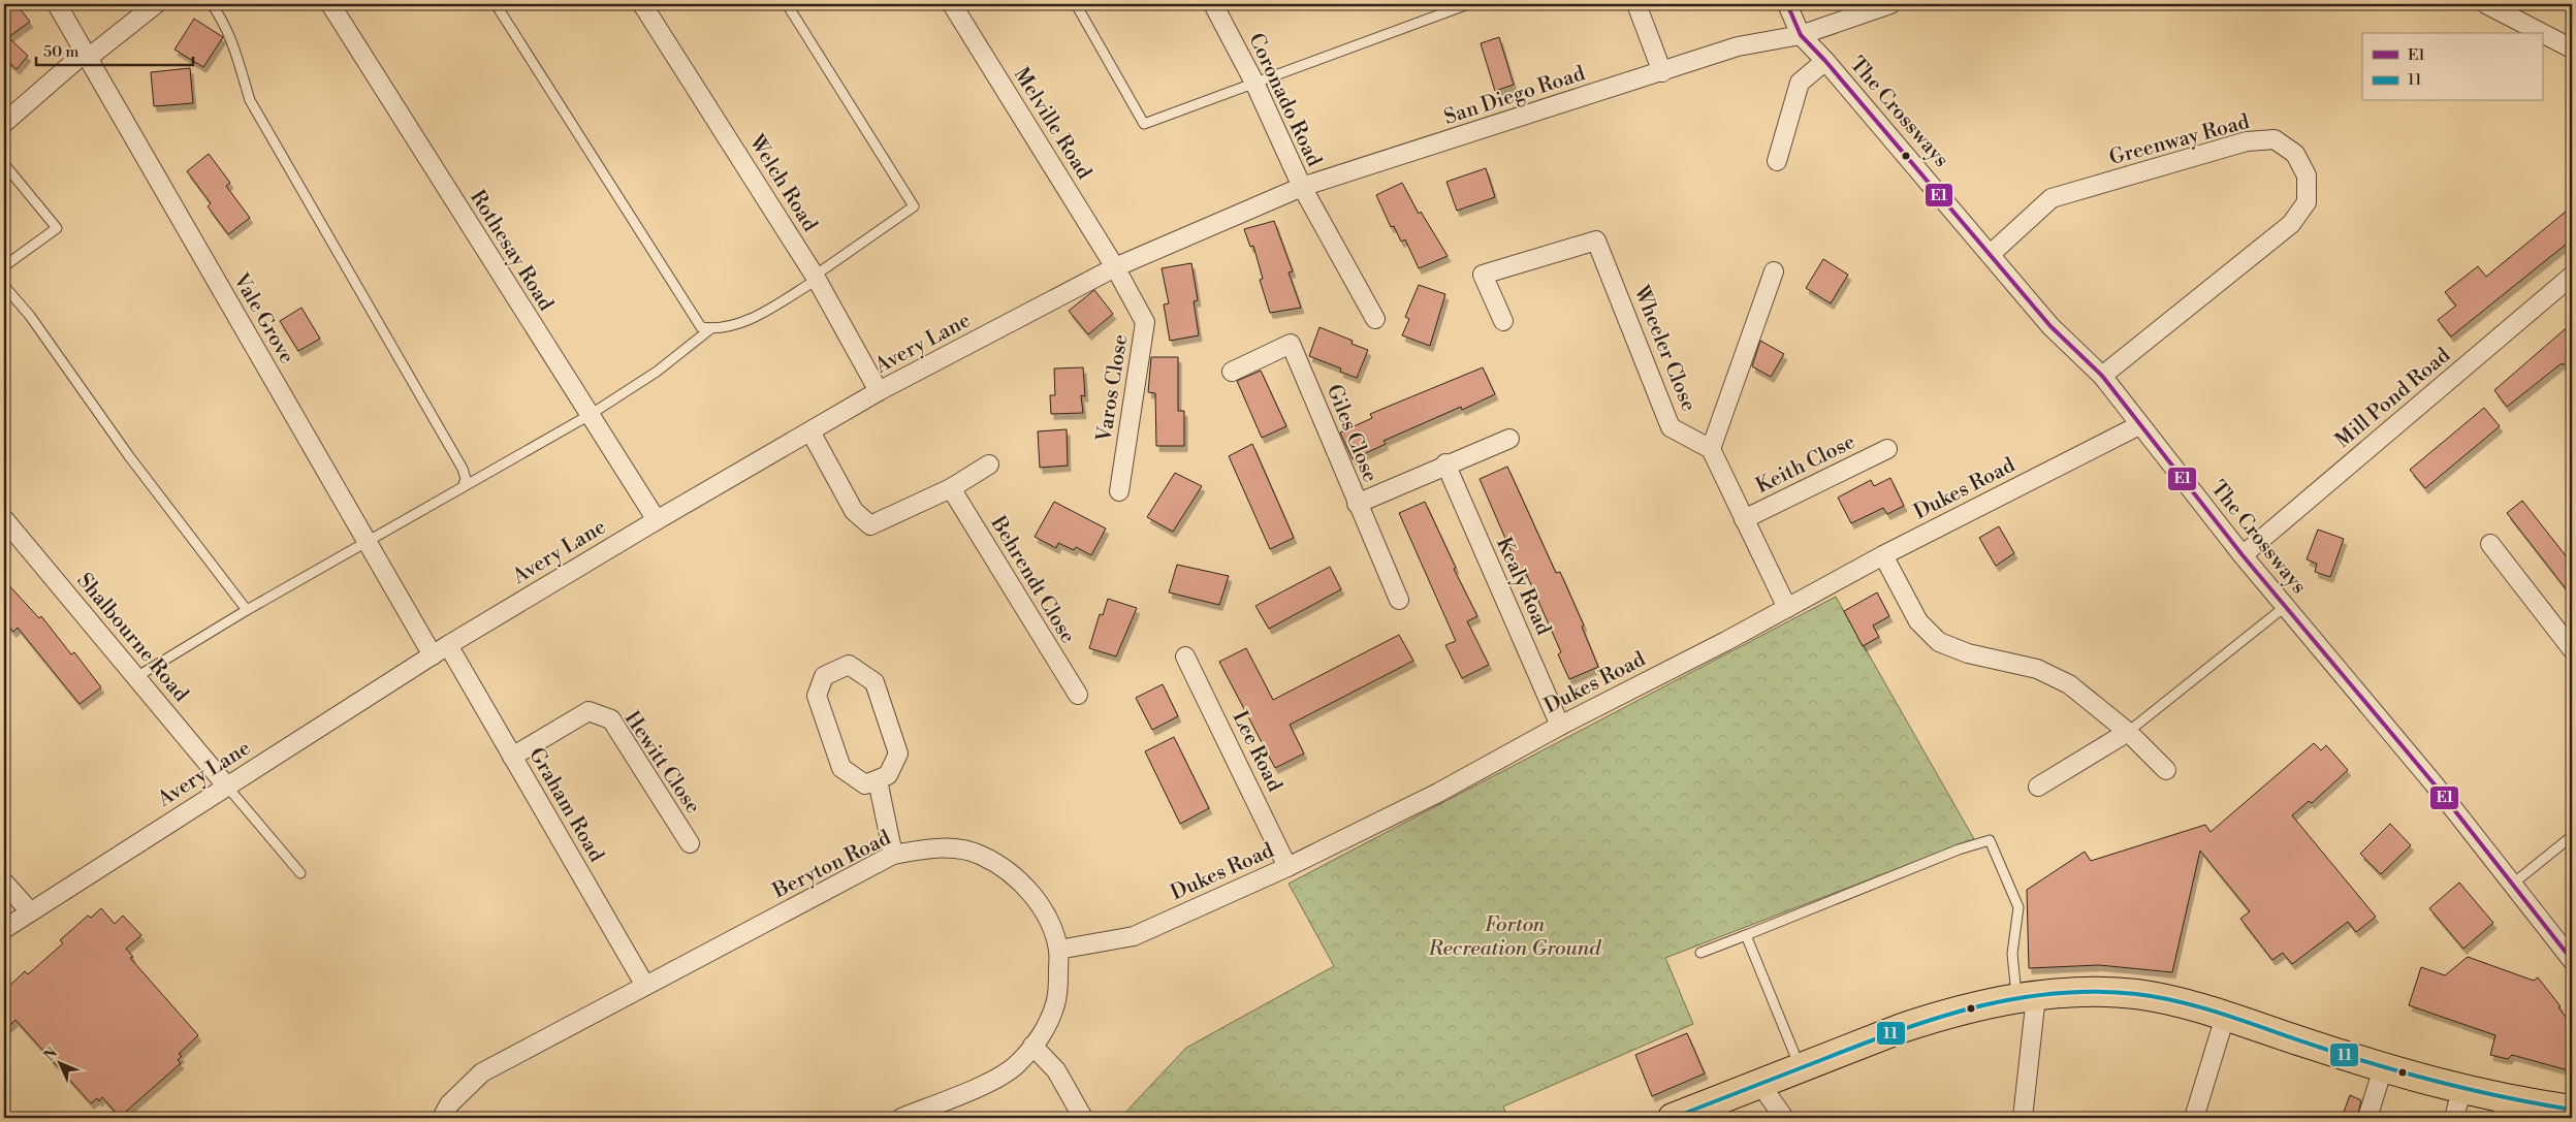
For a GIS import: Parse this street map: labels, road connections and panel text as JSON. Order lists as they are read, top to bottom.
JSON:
{
  "streets": {
    "street": [
      "San Diego Road",
      "Coronado Road",
      "The Crossways",
      "Melville Road",
      "Greenway Road",
      "Welch Road",
      "Rothesay Road",
      "Vale Grove",
      "Avery Lane",
      "Wheeler Close",
      "Varos Close",
      "Mill Pond Road",
      "Giles Close",
      "Keith Close",
      "Dukes Road",
      "Behrendt Close",
      "Kealy Road",
      "Shalbourne Road",
      "Lee Road",
      "Hewitt Close",
      "Graham Road",
      "Beryton Road"
    ]
  },
  "crossings": [
    ["San Diego Road", "Coronado Road"],
    ["San Diego Road", "The Crossways"],
    ["San Diego Road", "Avery Lane"],
    ["The Crossways", "Greenway Road"],
    ["The Crossways", "Mill Pond Road"],
    ["The Crossways", "Dukes Road"],
    ["Melville Road", "Avery Lane"],
    ["Melville Road", "Varos Close"],
    ["Welch Road", "Avery Lane"],
    ["Rothesay Road", "Avery Lane"],
    ["Vale Grove", "Avery Lane"],
    ["Vale Grove", "Graham Road"],
    ["Avery Lane", "Varos Close"],
    ["Avery Lane", "Shalbourne Road"],
    ["Avery Lane", "Graham Road"],
    ["Dukes Road", "Kealy Road"],
    ["Dukes Road", "Lee Road"],
    ["Dukes Road", "Beryton Road"],
    ["Hewitt Close", "Graham Road"],
    ["Graham Road", "Beryton Road"]
  ],
  "parks": ["Forton Recreation Ground"],
  "lines": ["transit line E1", "transit line 11"],
  "legend": ["E1", "11"],
  "scale_bar": "50 m",
  "north": "top left"
}
